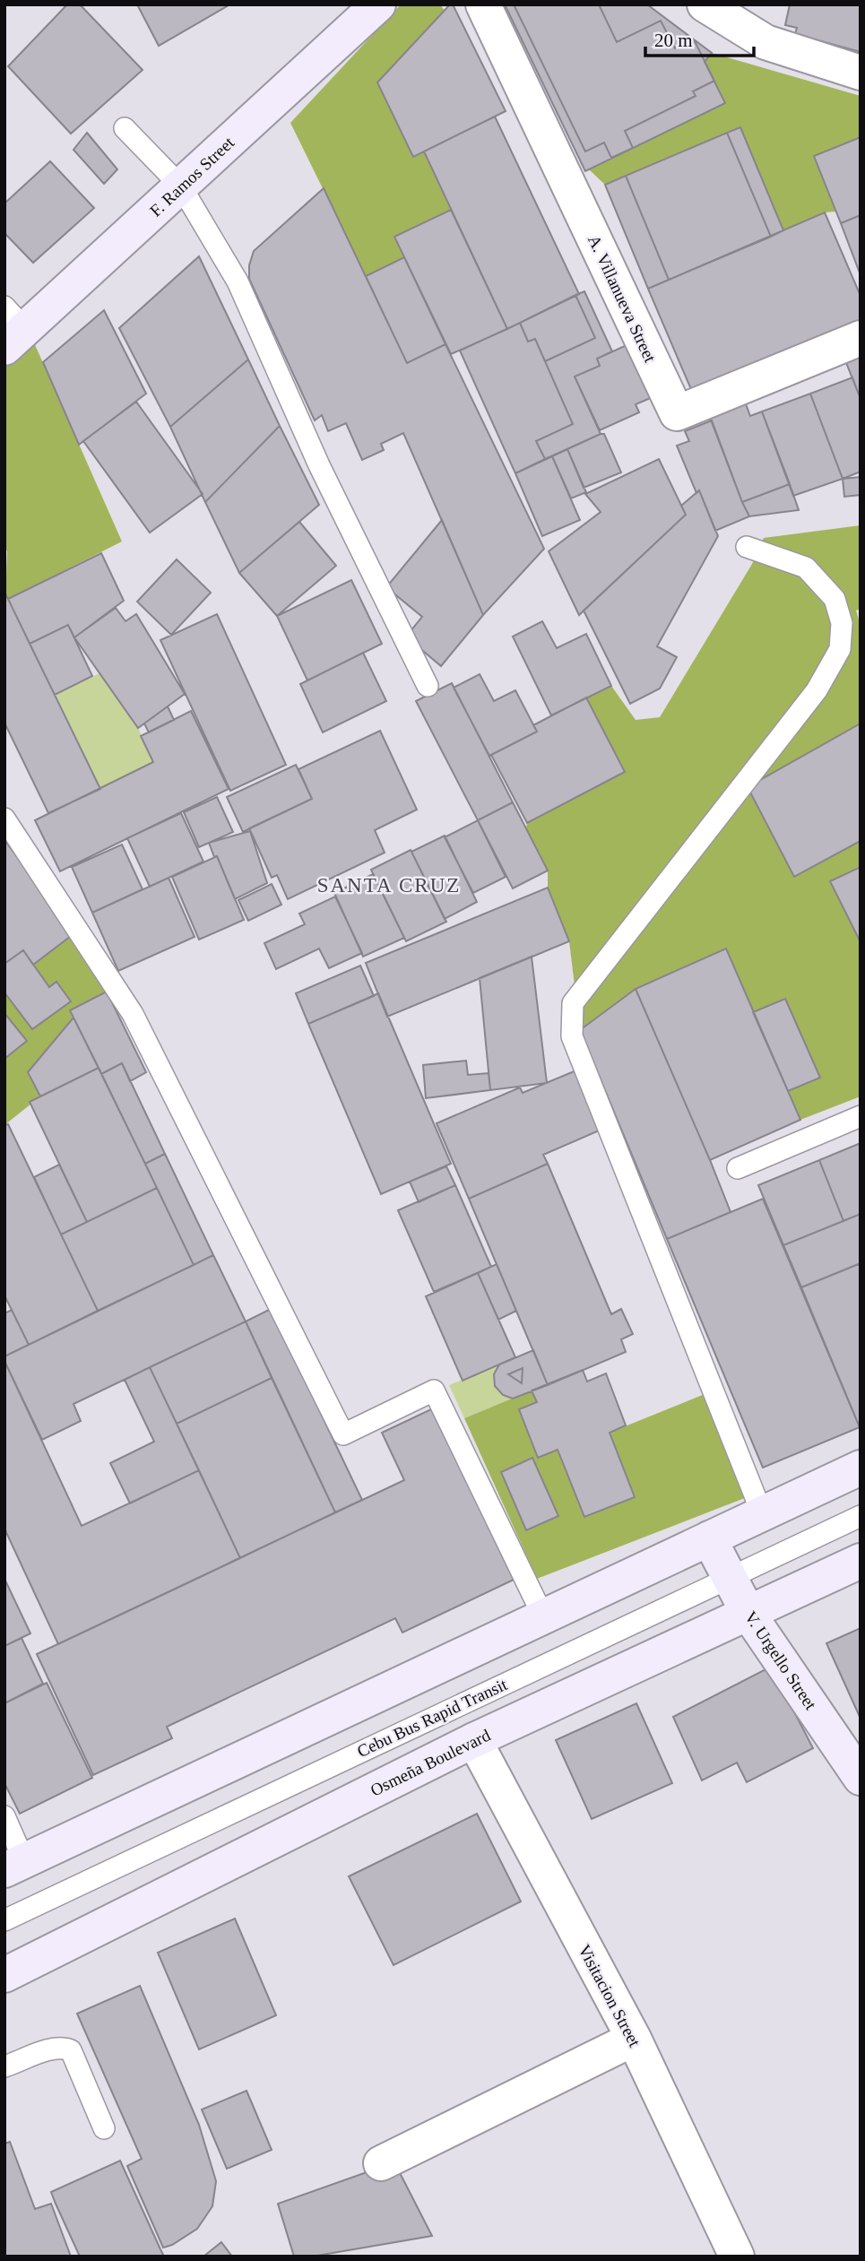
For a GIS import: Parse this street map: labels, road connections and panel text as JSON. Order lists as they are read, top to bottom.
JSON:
{
  "streets": {
    "main road": ["F. Ramos Street", "V. Urgello Street", "Osmeña Boulevard"],
    "street": ["A. Villanueva Street", "Visitacion Street"],
    "lane": ["Cebu Bus Rapid Transit"]
  },
  "crossings": [
    ["V. Urgello Street", "Cebu Bus Rapid Transit"],
    ["V. Urgello Street", "Osmeña Boulevard"],
    ["Osmeña Boulevard", "Visitacion Street"]
  ],
  "districts": ["SANTA CRUZ"],
  "scale_bar": "20 m"
}
